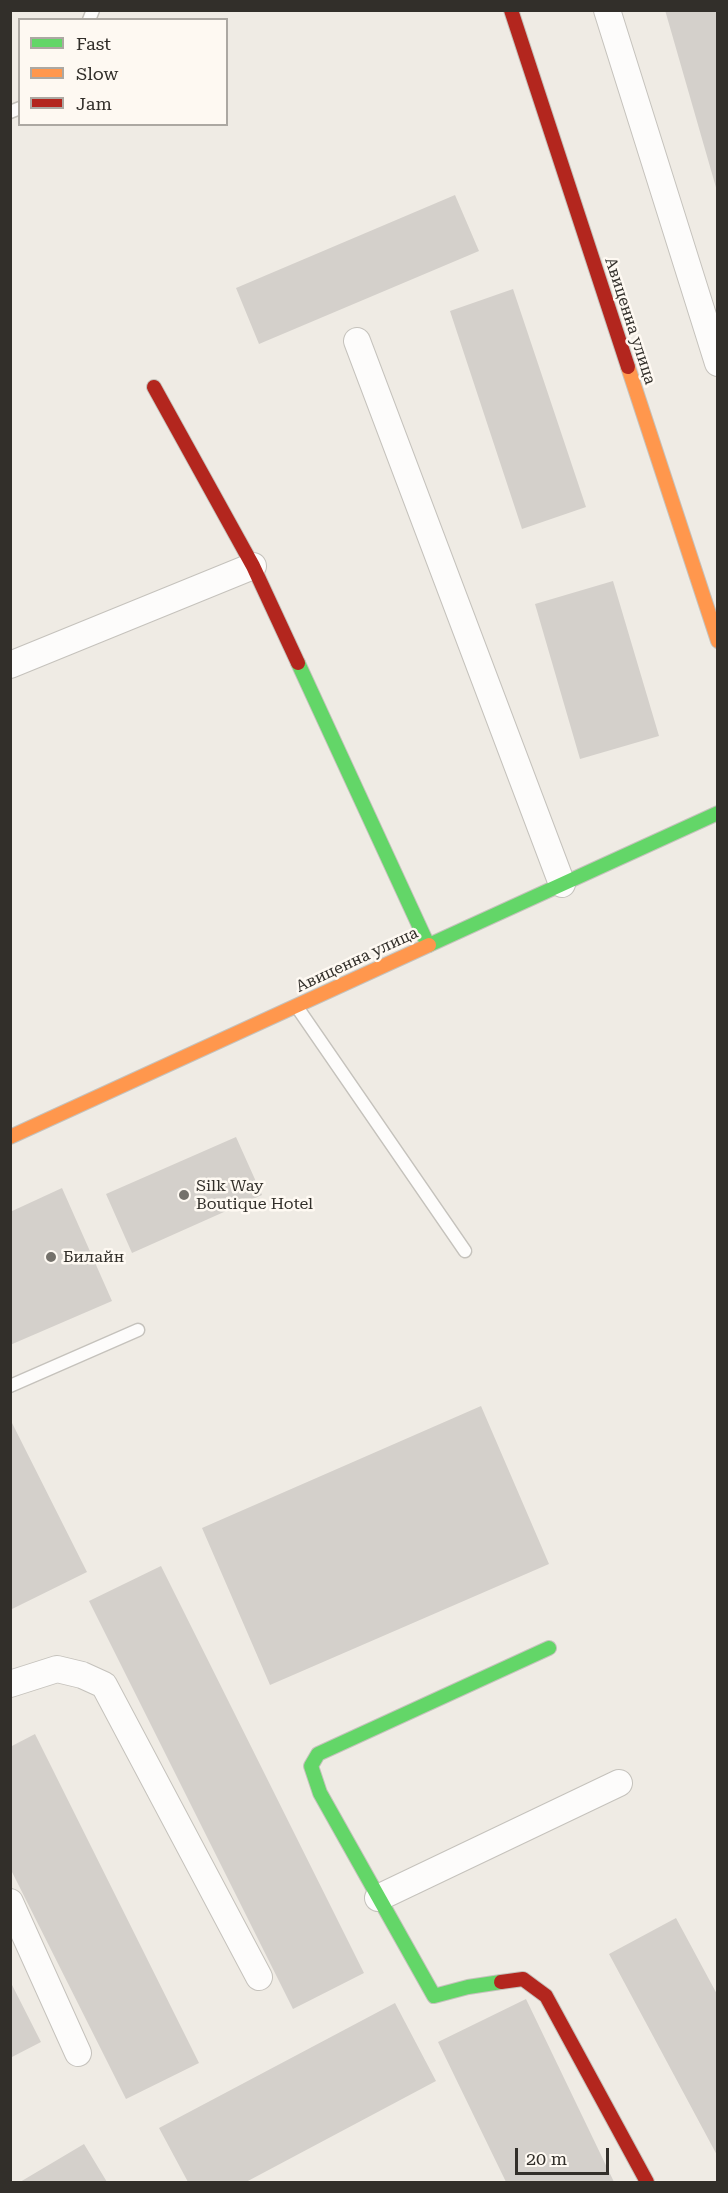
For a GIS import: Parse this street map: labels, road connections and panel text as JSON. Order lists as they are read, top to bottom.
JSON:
{
  "streets": {
    "street": ["Авиценна улица"]
  },
  "places": ["Silk Way Boutique Hotel", "Билайн"],
  "legend": ["Fast", "Slow", "Jam"],
  "scale_bar": "20 m"
}
